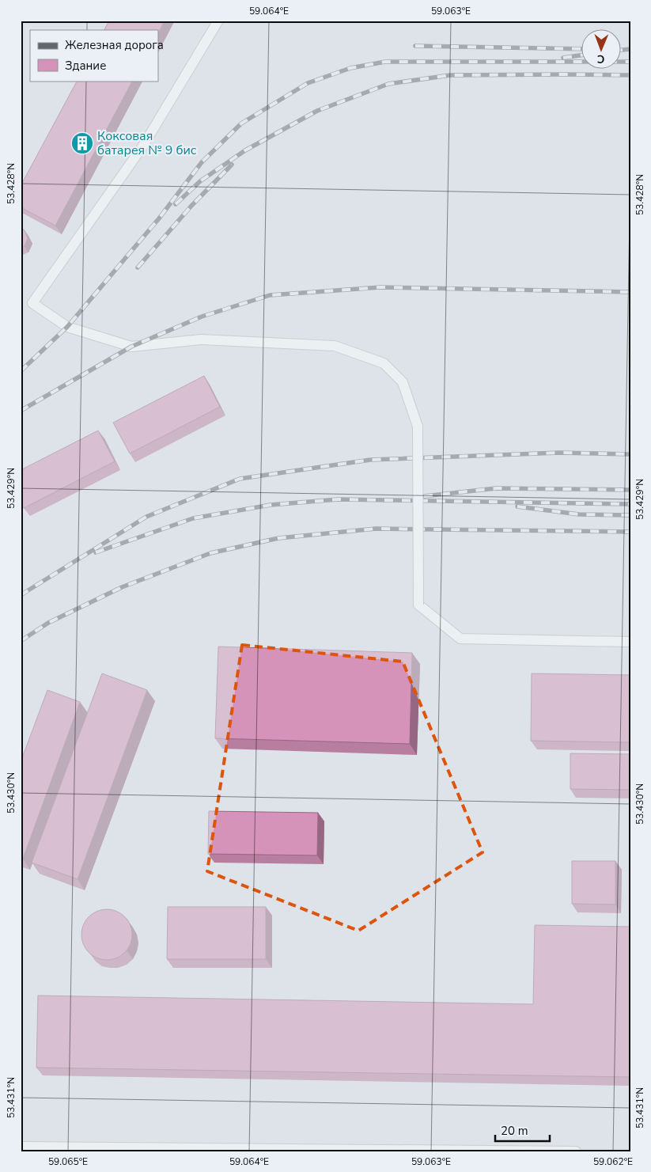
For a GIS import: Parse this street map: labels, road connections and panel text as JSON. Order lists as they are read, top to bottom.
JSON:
{
  "places": {
    "building": ["Коксовая батарея № 9 бис"]
  },
  "legend": ["Железная дорога", "Здание"],
  "scale_bar": "20 m",
  "north": "bottom",
  "coordinates": [
    "59.064°E",
    "59.063°E",
    "53.428°N",
    "53.429°N",
    "53.430°N",
    "53.431°N",
    "59.065°E",
    "59.062°E"
  ]
}
